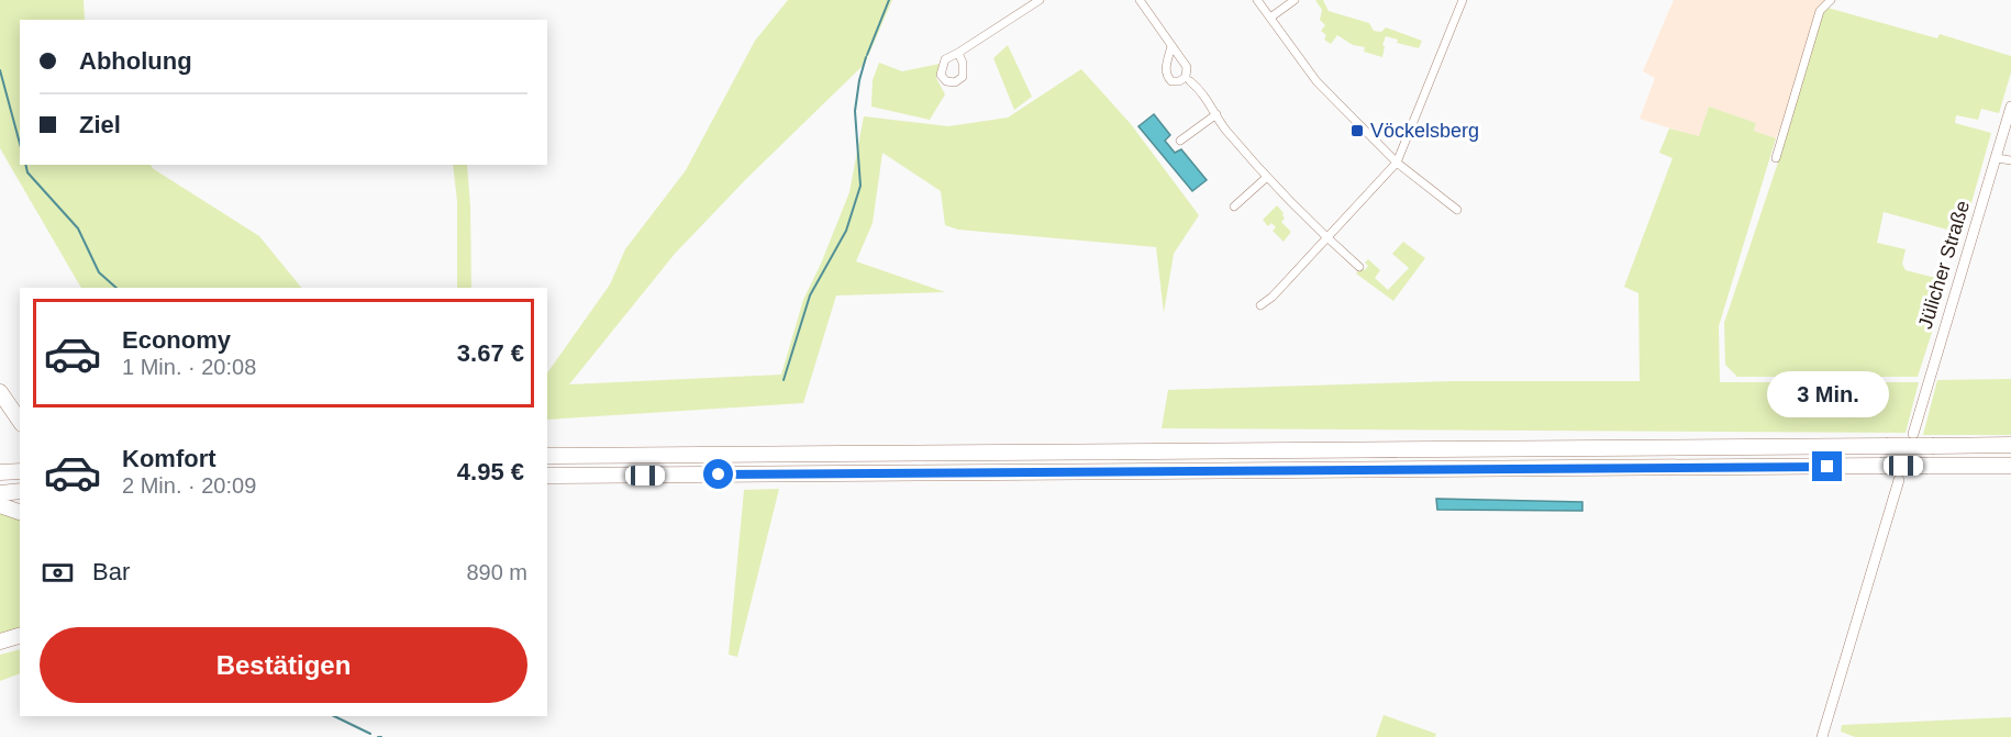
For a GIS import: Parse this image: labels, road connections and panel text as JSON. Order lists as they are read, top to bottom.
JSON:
{
  "streets": {
    "street": ["Jülicher Straße"]
  },
  "places": {
    "transit": ["Vöckelsberg"]
  },
  "page": {
    "banner": ["Abholung", "Ziel"],
    "list": [
      {
        "name": "Economy",
        "note": "1 Min. · 20:08",
        "value": "3.67 €"
      },
      {
        "name": "Komfort",
        "note": "2 Min. · 20:09",
        "value": "4.95 €"
      }
    ],
    "bubble": "3 Min.",
    "pay": ["Bar", "890 m"],
    "buttons": "Bestätigen"
  }
}
